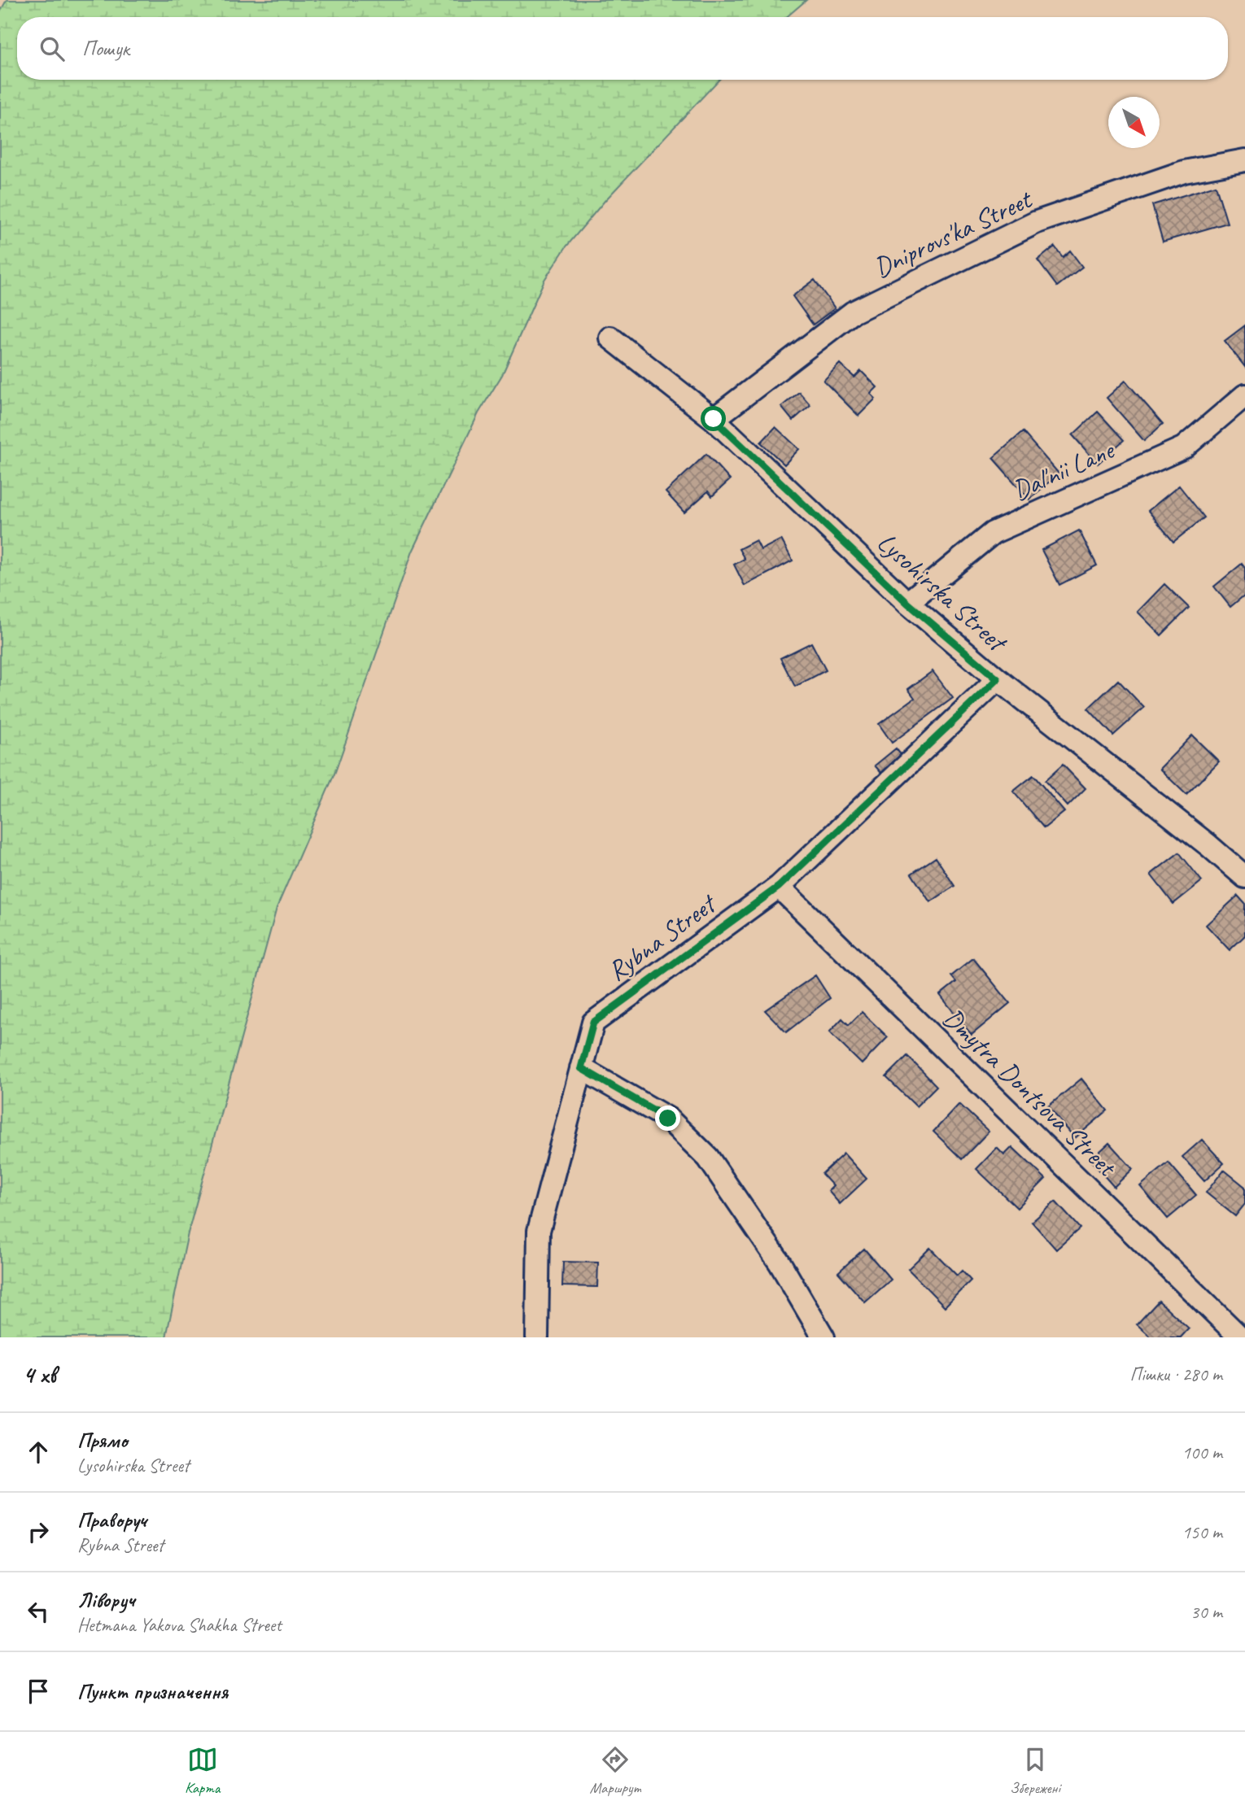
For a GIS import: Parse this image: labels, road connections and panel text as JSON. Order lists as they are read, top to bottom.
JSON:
{
  "streets": {
    "street": [
      "Dniprovs'ka Street",
      "Dal'nii Lane",
      "Lysohirska Street",
      "Rybna Street",
      "Dmytra Dontsova Street"
    ]
  },
  "crossings": [
    ["Dniprovs'ka Street", "Lysohirska Street"],
    ["Dal'nii Lane", "Lysohirska Street"],
    ["Lysohirska Street", "Rybna Street"],
    ["Rybna Street", "Dmytra Dontsova Street"]
  ],
  "north": "bottom right",
  "page": {
    "search": "Пошук",
    "heading": ["4 хв", "Пішки · 280 m"],
    "list": [
      ["Прямо", "Lysohirska Street", "100 m"],
      ["Праворуч", "Rybna Street", "150 m"],
      ["Ліворуч", "Hetmana Yakova Shakha Street", "30 m"],
      "Пункт призначення"
    ],
    "nav": ["Карта", "Маршрут", "Збережені"]
  }
}
